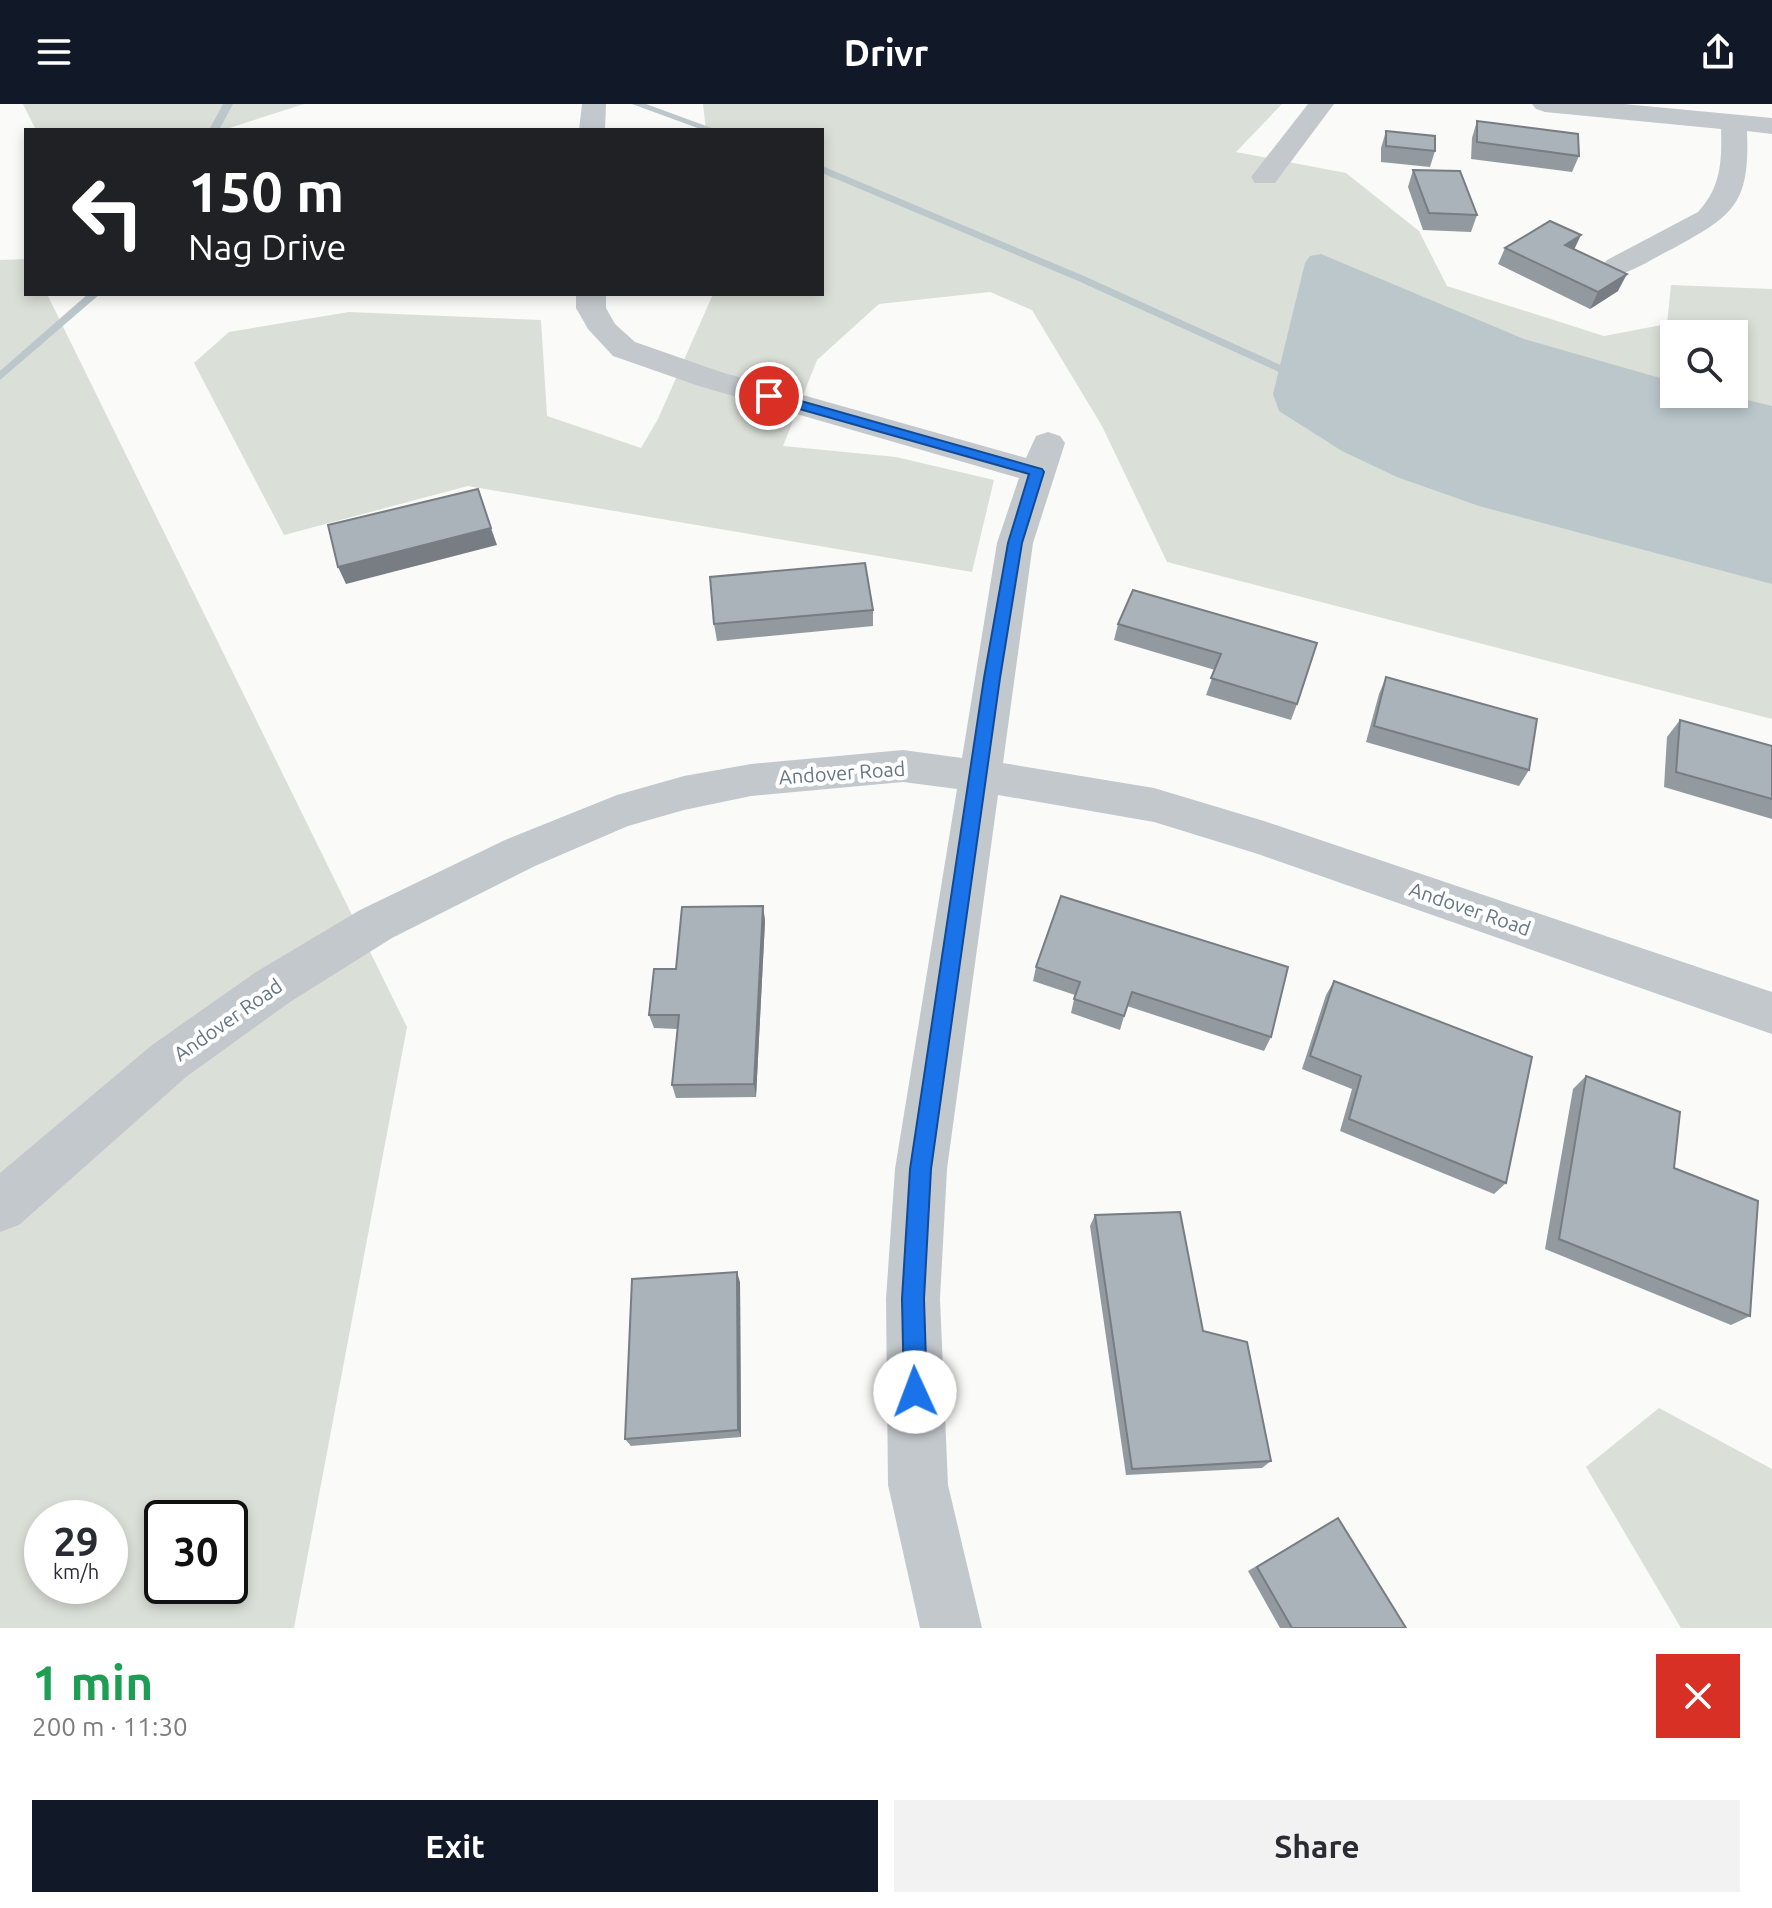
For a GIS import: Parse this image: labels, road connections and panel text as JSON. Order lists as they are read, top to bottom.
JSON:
{
  "streets": {
    "street": ["Andover Road"]
  },
  "page": {
    "header": "Drivr",
    "turn": ["150 m", "Nag Drive"],
    "speed": "29 km/h",
    "limit": "30",
    "heading": ["1 min", "200 m · 11:30"],
    "buttons": ["Exit", "Share"]
  }
}
